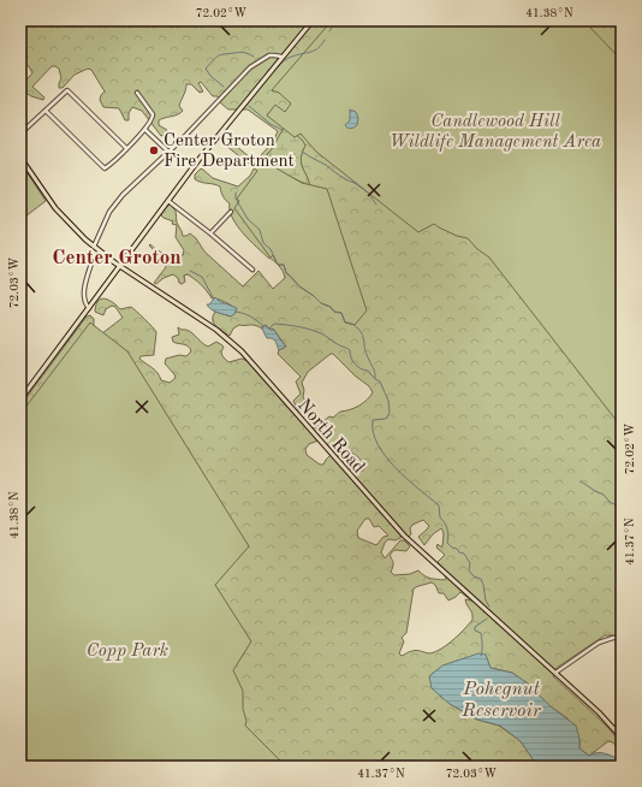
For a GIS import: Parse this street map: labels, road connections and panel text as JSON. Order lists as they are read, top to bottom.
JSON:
{
  "streets": {
    "main road": ["North Road"]
  },
  "districts": ["Center Groton"],
  "water": ["Pohegnut Reservoir"],
  "parks": ["Candlewood Hill Wildlife Management Area", "Copp Park"],
  "places": ["Center Groton Fire Department"],
  "coordinates": [
    "72.02°W",
    "41.38°N",
    "72.03°W",
    "41.37°N"
  ]
}
